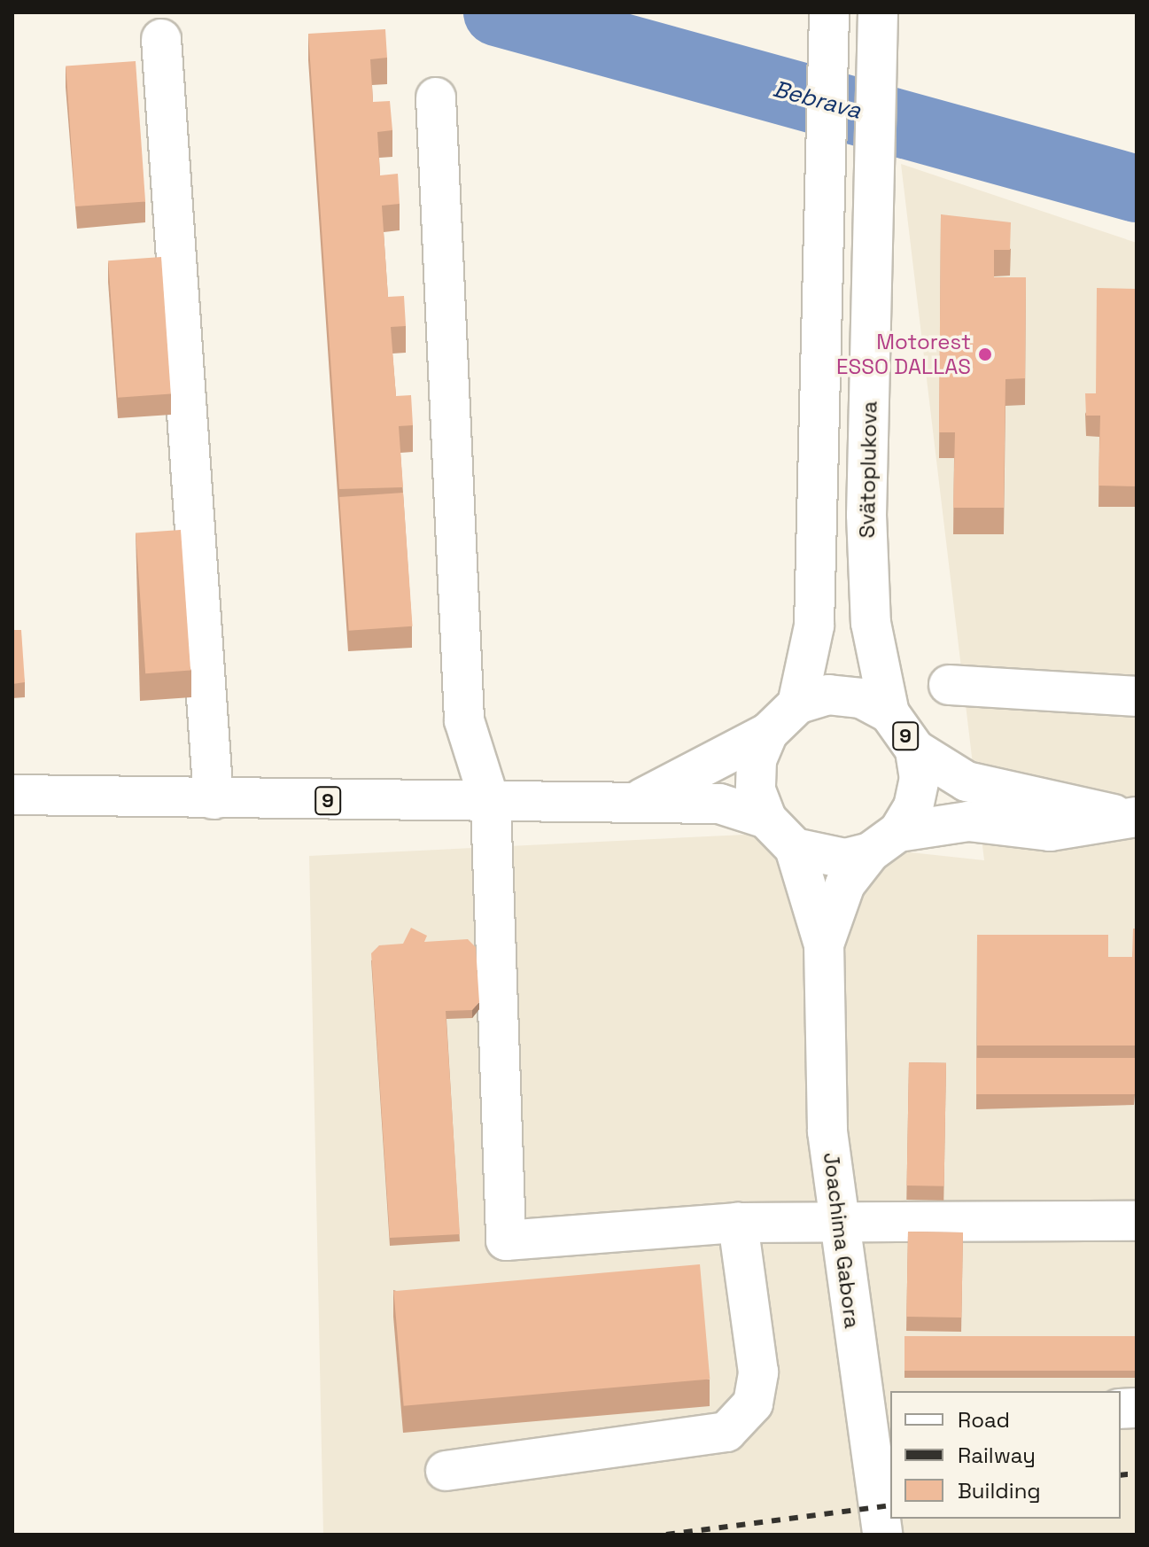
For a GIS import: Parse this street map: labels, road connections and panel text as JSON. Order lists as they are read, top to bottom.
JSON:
{
  "streets": {
    "street": ["Svätoplukova", "9", "Joachima Gabora"]
  },
  "crossings": [
    ["Svätoplukova", "9"],
    ["Svätoplukova", "Joachima Gabora"],
    ["9", "Joachima Gabora"]
  ],
  "water": ["Bebrava"],
  "places": ["Motorest ESSO DALLAS"],
  "legend": ["Road", "Railway", "Building"]
}
